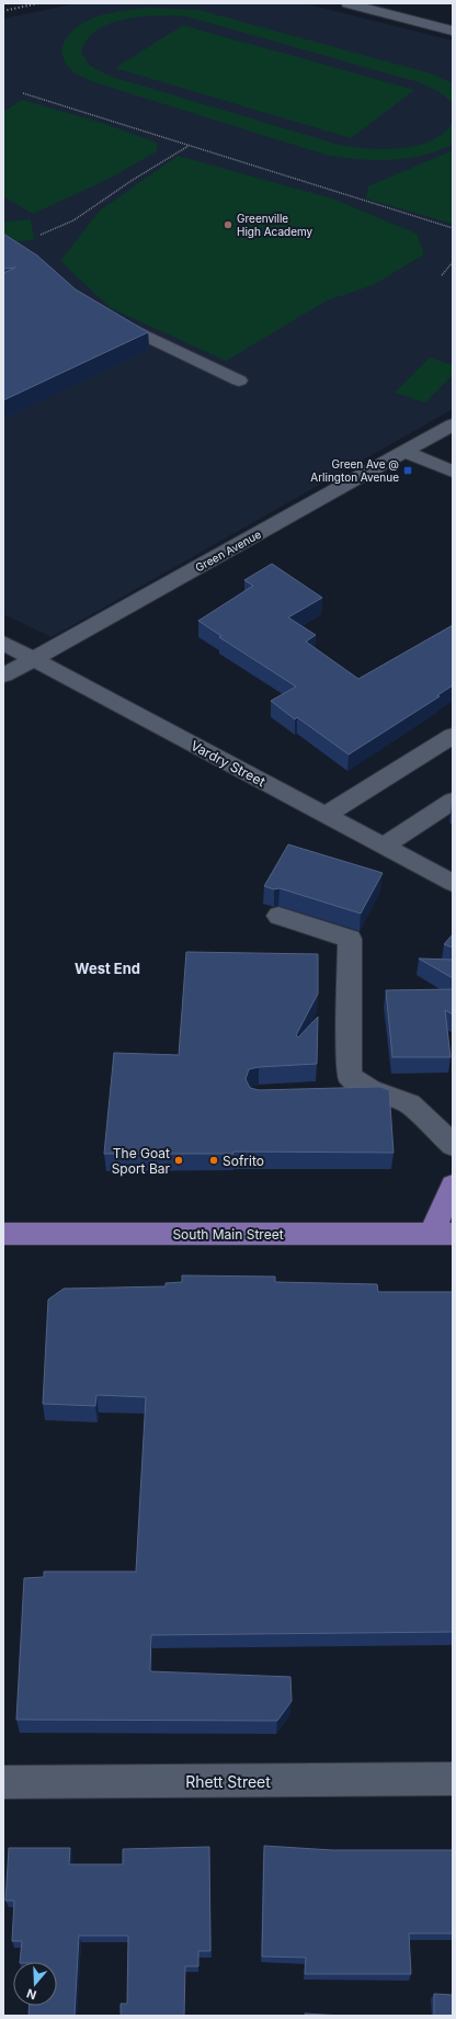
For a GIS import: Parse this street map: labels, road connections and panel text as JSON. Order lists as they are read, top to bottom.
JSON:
{
  "streets": {
    "main road": ["South Main Street"],
    "street": ["Green Avenue", "Vardry Street", "Rhett Street"]
  },
  "crossings": [
    ["Green Avenue", "Vardry Street"]
  ],
  "districts": ["West End"],
  "places": {
    "other": ["Greenville High Academy", "The Goat Sport Bar", "Sofrito"],
    "transit": ["Green Ave @ Arlington Avenue"]
  },
  "north": "bottom"
}
